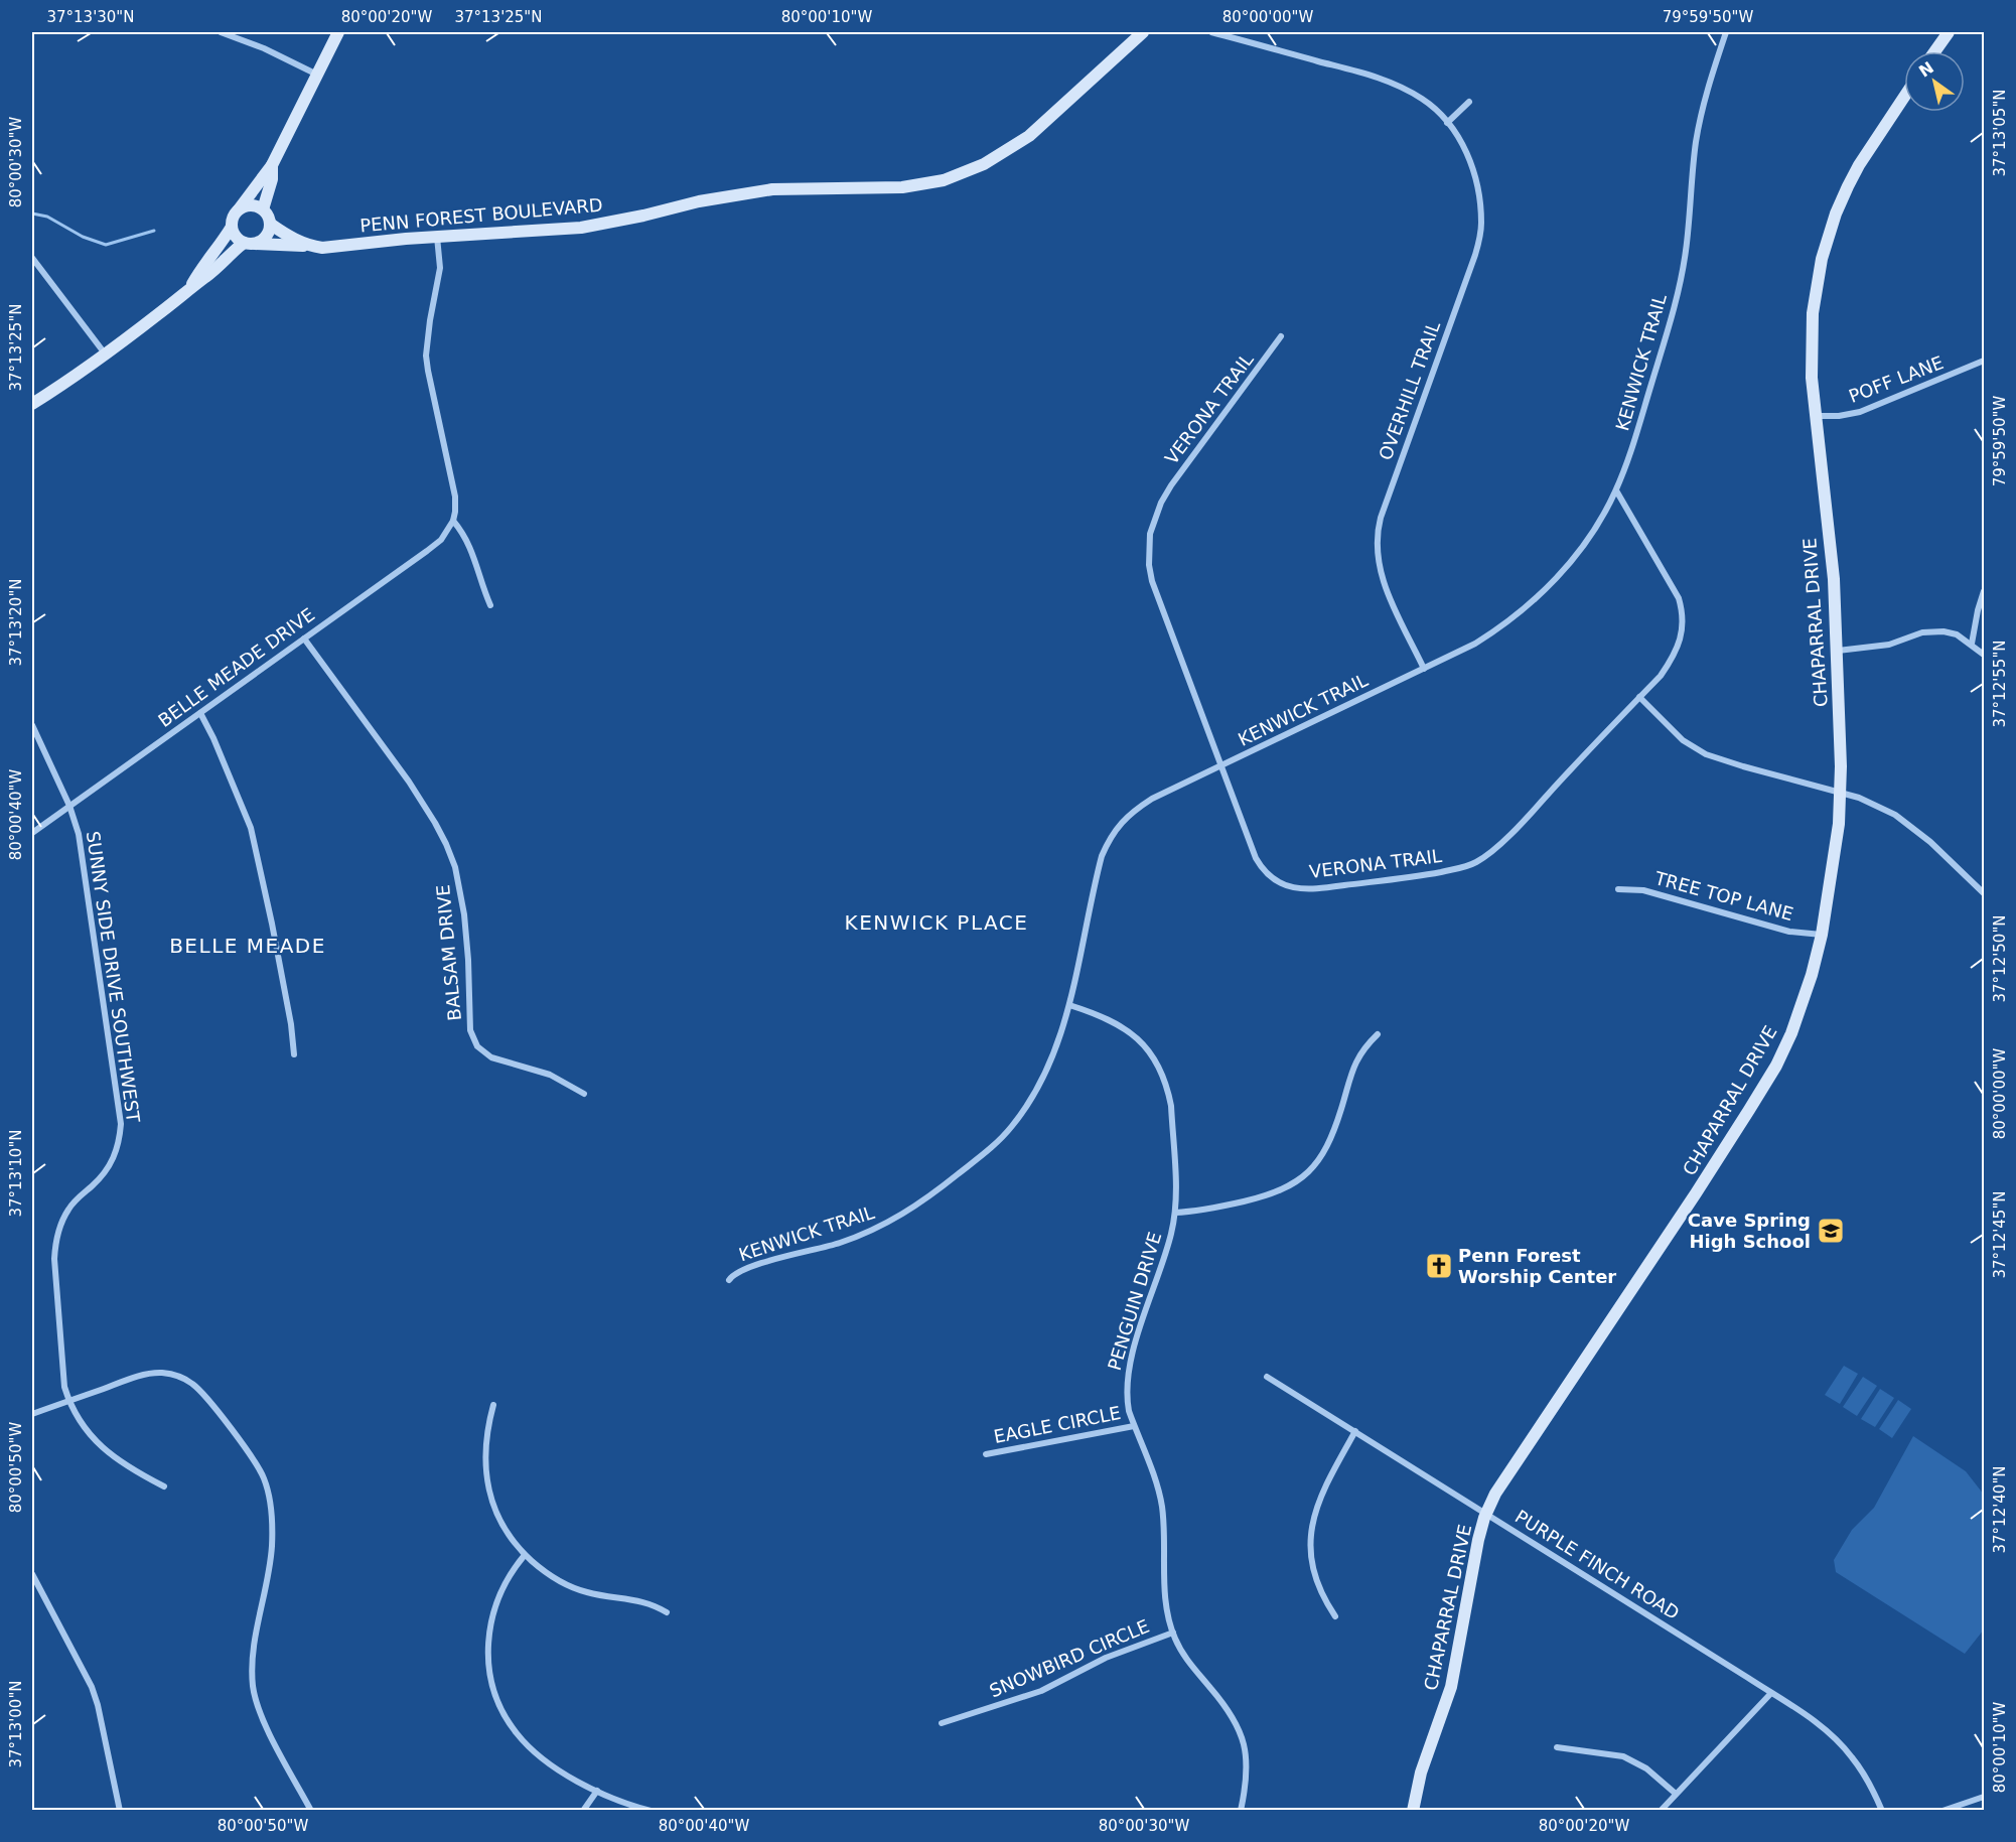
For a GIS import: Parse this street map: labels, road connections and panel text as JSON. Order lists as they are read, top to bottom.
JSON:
{
  "streets": {
    "street": [
      "PENN FOREST BOULEVARD",
      "KENWICK TRAIL",
      "POFF LANE",
      "OVERHILL TRAIL",
      "VERONA TRAIL",
      "CHAPARRAL DRIVE",
      "BELLE MEADE DRIVE",
      "TREE TOP LANE",
      "BALSAM DRIVE",
      "SUNNY SIDE DRIVE SOUTHWEST",
      "PENGUIN DRIVE",
      "EAGLE CIRCLE",
      "PURPLE FINCH ROAD",
      "SNOWBIRD CIRCLE"
    ]
  },
  "crossings": [
    ["KENWICK TRAIL", "OVERHILL TRAIL"],
    ["KENWICK TRAIL", "VERONA TRAIL"],
    ["KENWICK TRAIL", "PENGUIN DRIVE"],
    ["POFF LANE", "CHAPARRAL DRIVE"],
    ["CHAPARRAL DRIVE", "TREE TOP LANE"],
    ["CHAPARRAL DRIVE", "PURPLE FINCH ROAD"],
    ["BELLE MEADE DRIVE", "BALSAM DRIVE"],
    ["BELLE MEADE DRIVE", "SUNNY SIDE DRIVE SOUTHWEST"],
    ["PENGUIN DRIVE", "EAGLE CIRCLE"],
    ["PENGUIN DRIVE", "SNOWBIRD CIRCLE"]
  ],
  "districts": ["KENWICK PLACE", "BELLE MEADE"],
  "places": {
    "school or university": ["Cave Spring High School"],
    "church": ["Penn Forest Worship Center"]
  },
  "north": "top left",
  "coordinates": [
    "37°13'30\"N",
    "80°00'20\"W",
    "37°13'25\"N",
    "80°00'10\"W",
    "80°00'00\"W",
    "79°59'50\"W",
    "37°13'05\"N",
    "80°00'30\"W",
    "37°13'20\"N",
    "37°12'55\"N",
    "80°00'40\"W",
    "37°12'50\"N",
    "37°13'10\"N",
    "37°12'45\"N",
    "80°00'50\"W",
    "37°12'40\"N",
    "37°13'00\"N"
  ]
}
